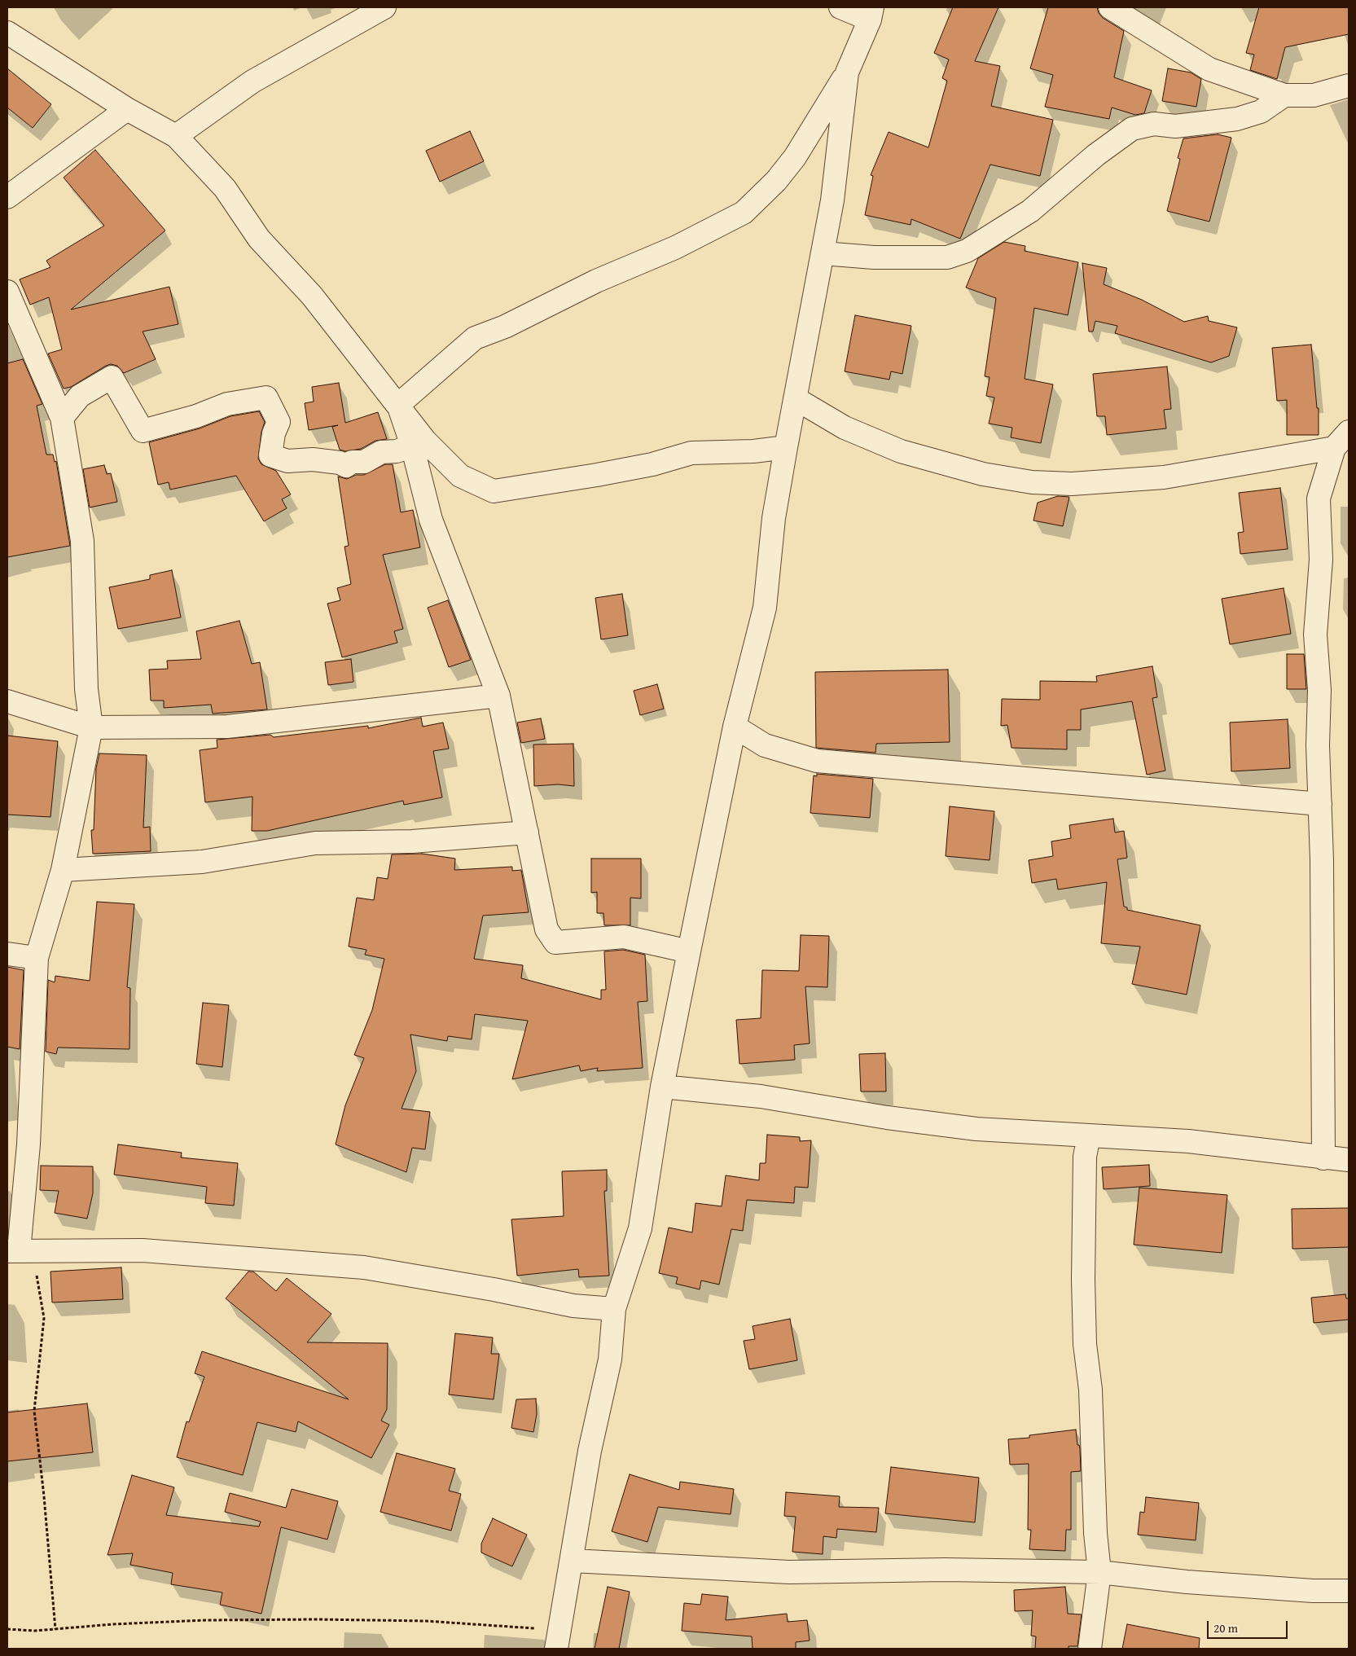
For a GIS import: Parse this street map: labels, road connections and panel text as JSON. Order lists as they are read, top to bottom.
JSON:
{
  "scale_bar": "20 m"
}
